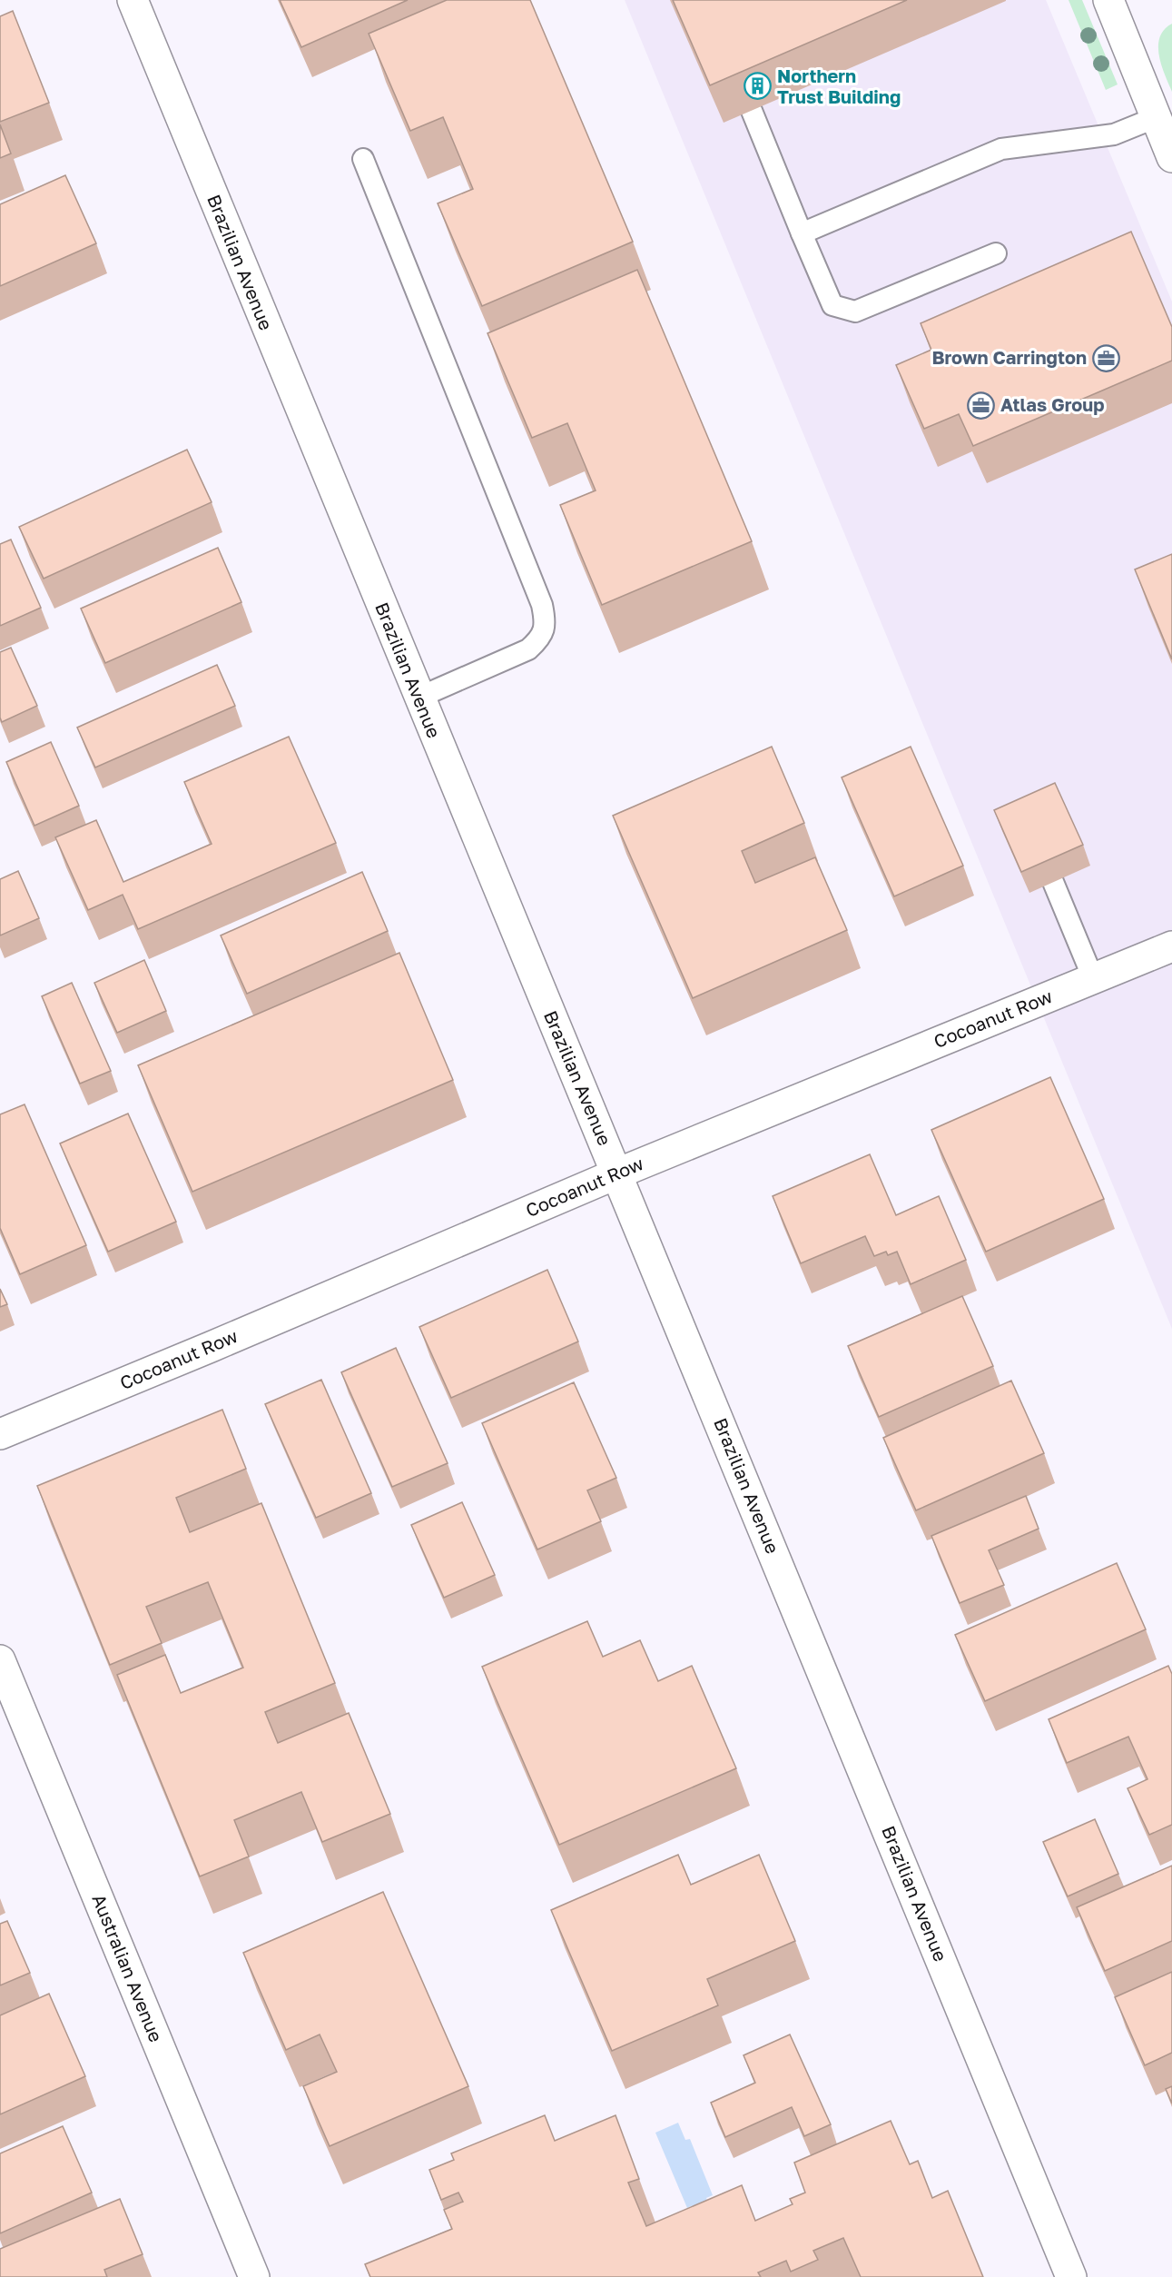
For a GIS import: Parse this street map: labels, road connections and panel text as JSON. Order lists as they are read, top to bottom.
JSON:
{
  "streets": {
    "street": ["Brazilian Avenue", "Cocoanut Row", "Australian Avenue"]
  },
  "crossings": [
    ["Brazilian Avenue", "Cocoanut Row"]
  ],
  "places": {
    "building": ["Northern Trust Building"],
    "office": ["Brown Carrington", "Atlas Group"]
  }
}
